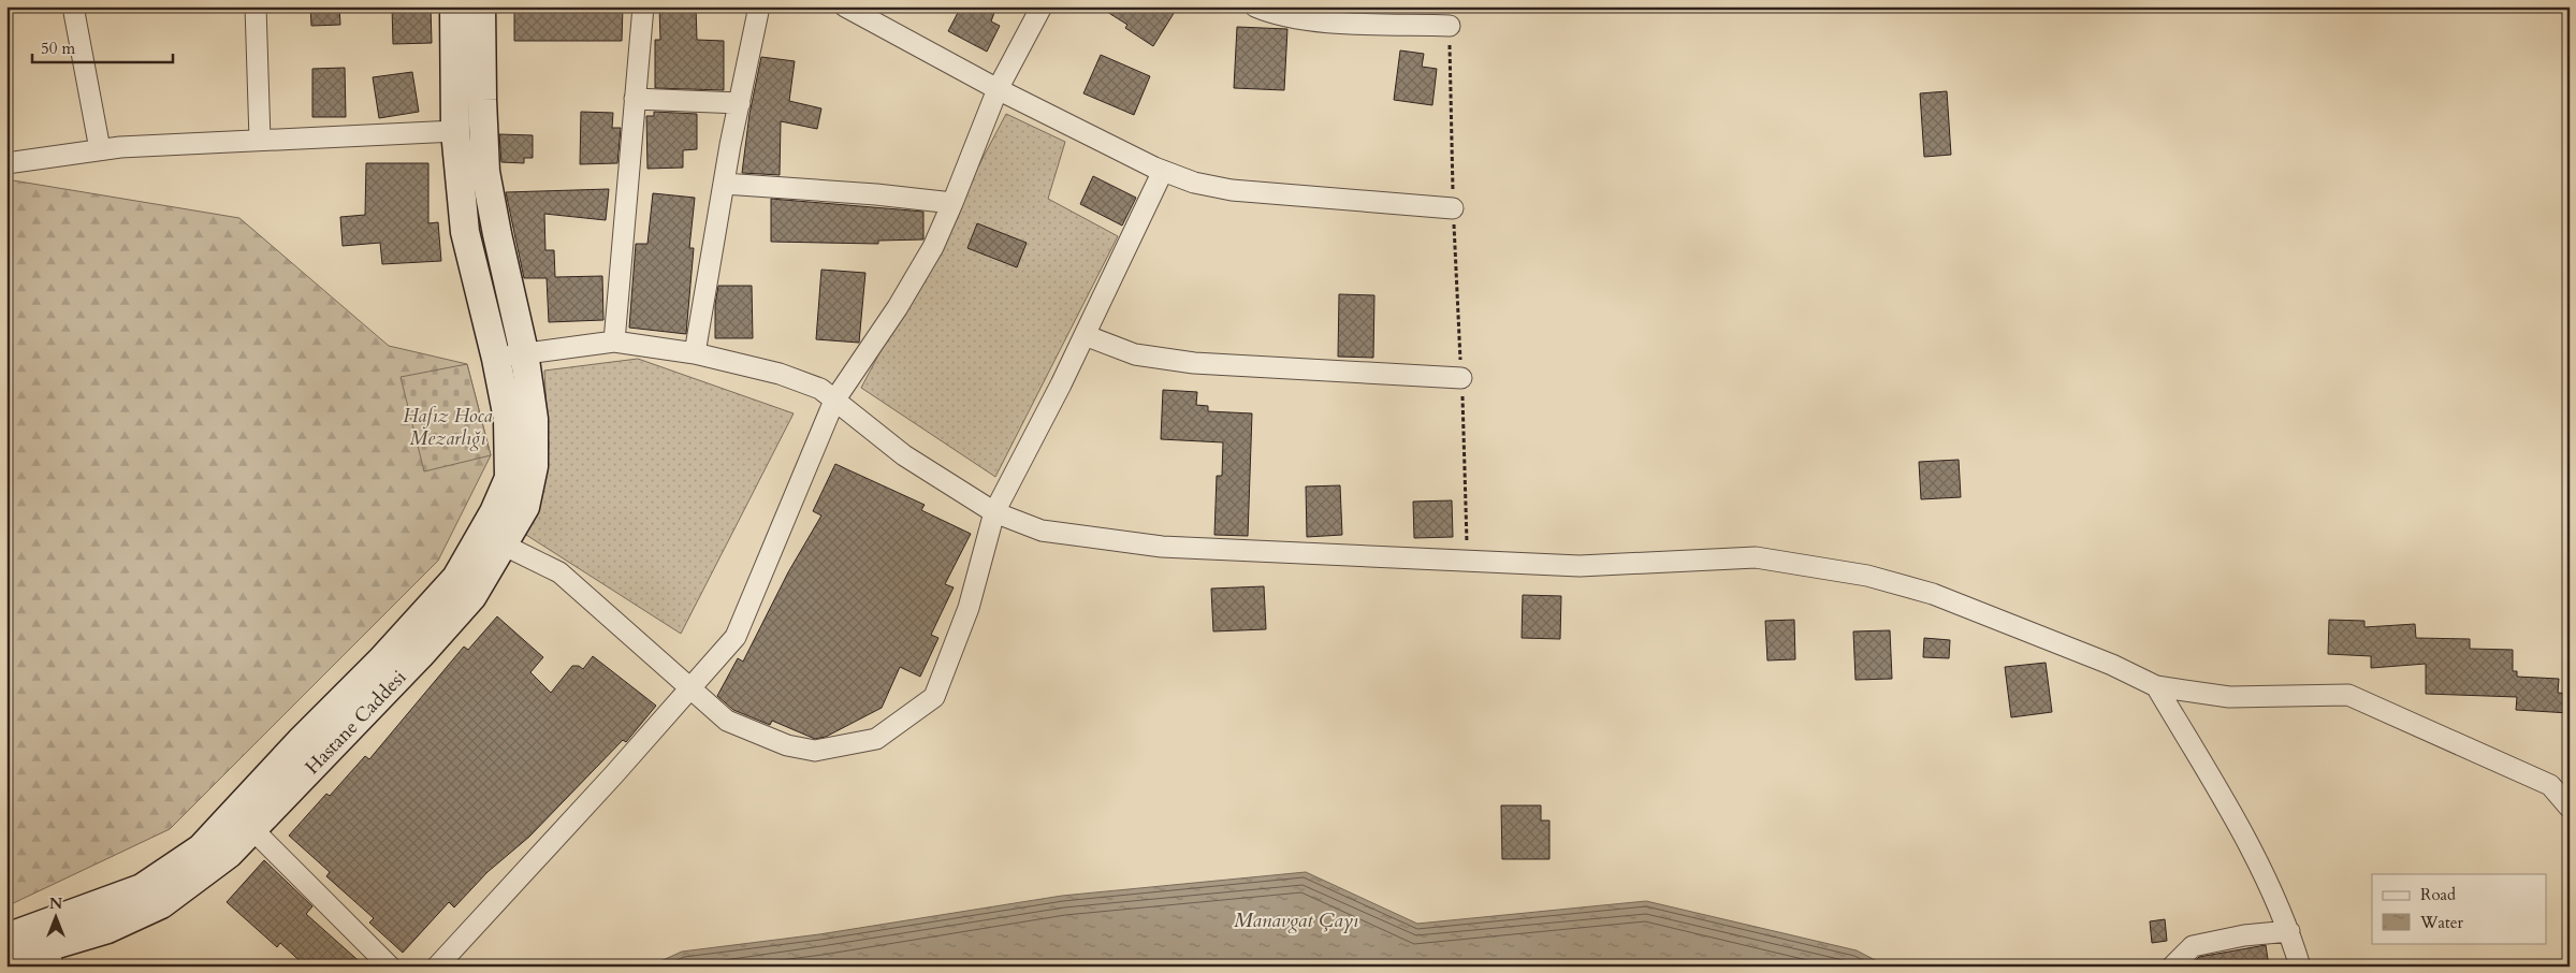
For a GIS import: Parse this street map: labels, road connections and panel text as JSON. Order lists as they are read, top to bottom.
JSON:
{
  "streets": {
    "main road": ["Hastane Caddesi"]
  },
  "water": ["Manavgat Çayı"],
  "parks": ["Hafız Hoca Mezarlığı"],
  "legend": ["Road", "Water"],
  "scale_bar": "50 m",
  "north": "top"
}
